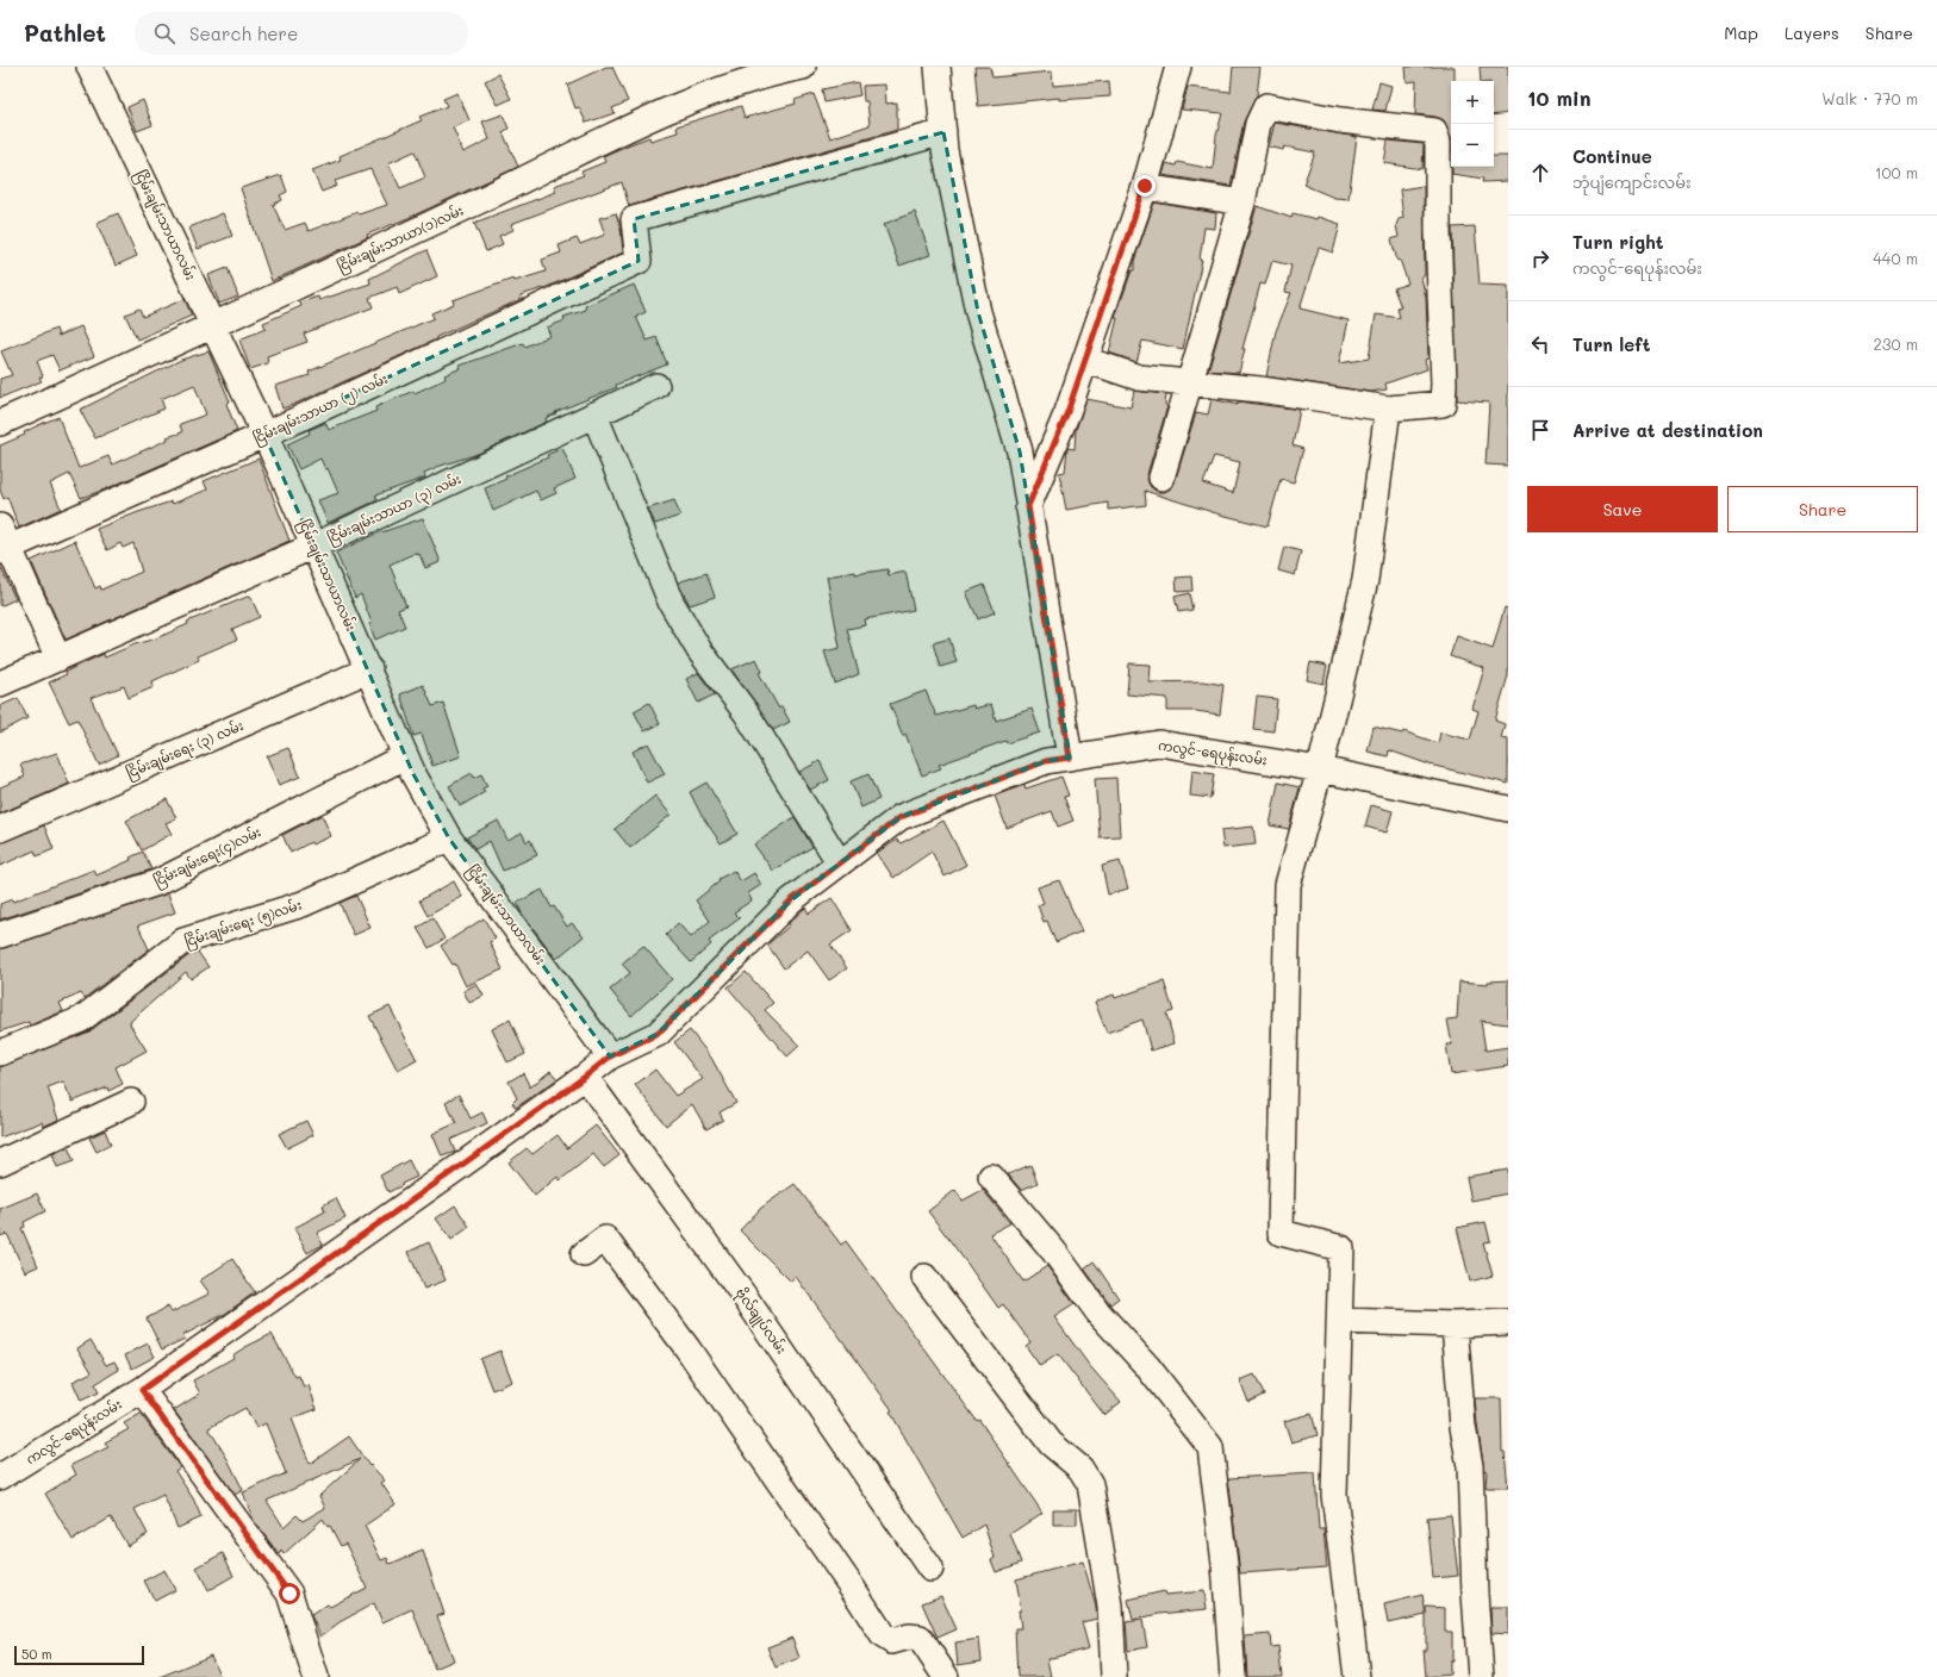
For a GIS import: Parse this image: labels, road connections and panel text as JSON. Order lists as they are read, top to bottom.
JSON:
{
  "streets": {
    "street": [
      "ငြိမ်းချမ်းသာယာလမ်း",
      "ငြိမ်းချမ်းသာယာ(၁)လမ်း",
      "ငြိမ်းချမ်းသာယာ (၂) လမ်း",
      "ငြိမ်းချမ်းသာယာ (၃) လမ်း",
      "ငြိမ်းချမ်းရေး (၃) လမ်း",
      "ကလွင်-ရေပုန်းလမ်း",
      "ငြိမ်းချမ်းရေး(၄)လမ်း",
      "ငြိမ်းချမ်းရေး (၅)လမ်း",
      "ဗိုလ်ချုပ်လမ်း"
    ]
  },
  "crossings": [
    ["ငြိမ်းချမ်းသာယာလမ်း", "ငြိမ်းချမ်းသာယာ(၁)လမ်း"],
    ["ငြိမ်းချမ်းသာယာလမ်း", "ငြိမ်းချမ်းသာယာ (၂) လမ်း"],
    ["ငြိမ်းချမ်းသာယာလမ်း", "ငြိမ်းချမ်းသာယာ (၃) လမ်း"],
    ["ငြိမ်းချမ်းသာယာလမ်း", "ငြိမ်းချမ်းရေး (၃) လမ်း"],
    ["ငြိမ်းချမ်းသာယာလမ်း", "ကလွင်-ရေပုန်းလမ်း"],
    ["ငြိမ်းချမ်းသာယာလမ်း", "ငြိမ်းချမ်းရေး(၄)လမ်း"],
    ["ငြိမ်းချမ်းသာယာလမ်း", "ငြိမ်းချမ်းရေး (၅)လမ်း"],
    ["ကလွင်-ရေပုန်းလမ်း", "ဗိုလ်ချုပ်လမ်း"]
  ],
  "scale_bar": "50 m",
  "page": {
    "header": "Pathlet",
    "search": "Search here",
    "nav": ["Map", "Layers", "Share"],
    "heading": ["10 min", "Walk · 770 m"],
    "map_buttons": ["+", "−"],
    "list": [
      ["Continue", "ဘုံပျံကျောင်းလမ်း", "100 m"],
      ["Turn right", "ကလွင်-ရေပုန်းလမ်း", "440 m"],
      ["Turn left", "230 m"],
      "Arrive at destination"
    ],
    "buttons": ["Save", "Share"],
    "scale": "50 m"
  }
}
